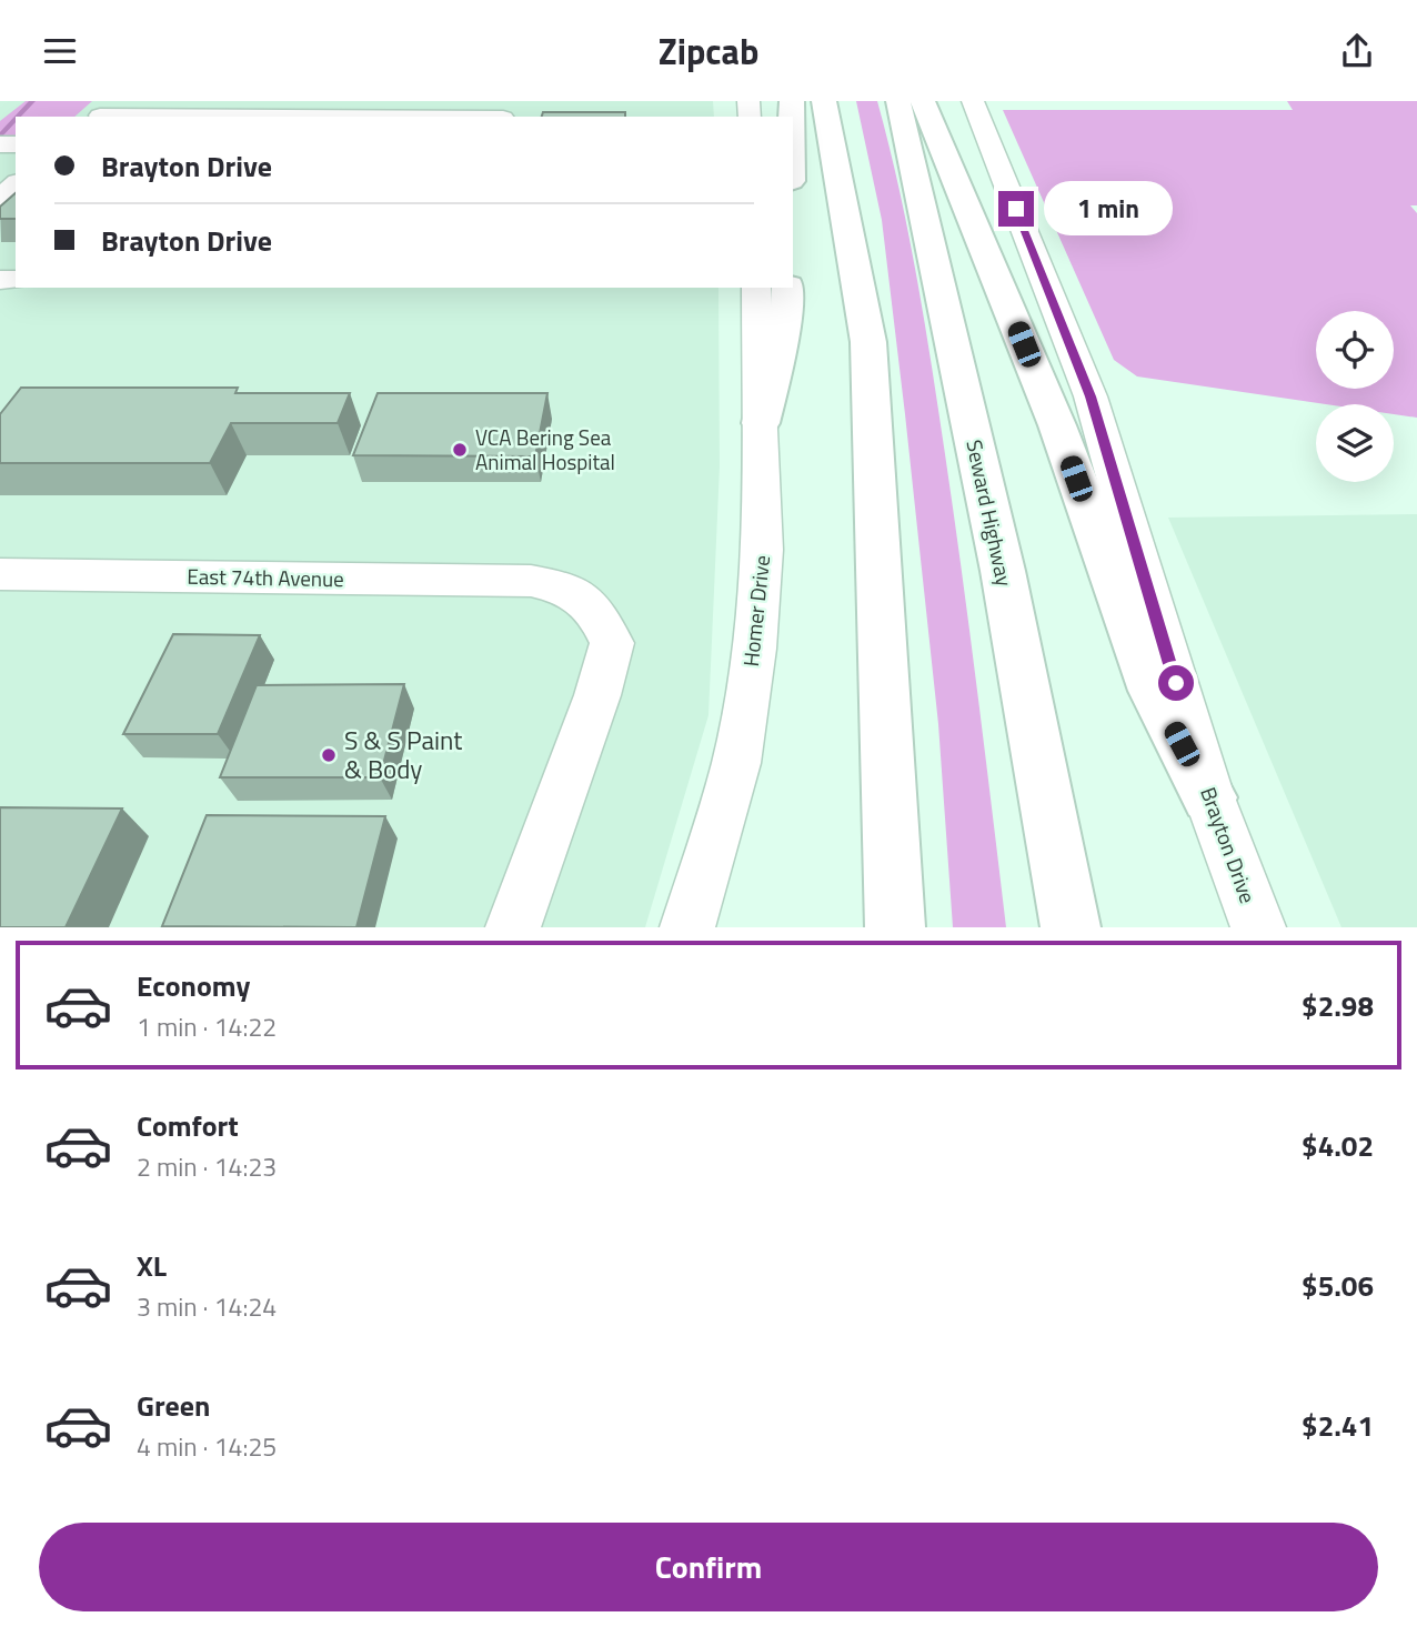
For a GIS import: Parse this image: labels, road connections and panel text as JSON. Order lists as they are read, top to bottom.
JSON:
{
  "streets": {
    "highway": ["Seward Highway"],
    "street": ["East 74th Avenue", "Homer Drive", "Brayton Drive"]
  },
  "places": ["VCA Bering Sea Animal Hospital", "S & S Paint & Body"],
  "page": {
    "header": "Zipcab",
    "banner": ["Brayton Drive", "Brayton Drive"],
    "bubble": "1 min",
    "list": [
      {
        "name": "Economy",
        "note": "1 min · 14:22",
        "value": "$2.98"
      },
      {
        "name": "Comfort",
        "note": "2 min · 14:23",
        "value": "$4.02"
      },
      {
        "name": "XL",
        "note": "3 min · 14:24",
        "value": "$5.06"
      },
      {
        "name": "Green",
        "note": "4 min · 14:25",
        "value": "$2.41"
      }
    ],
    "buttons": "Confirm"
  }
}
